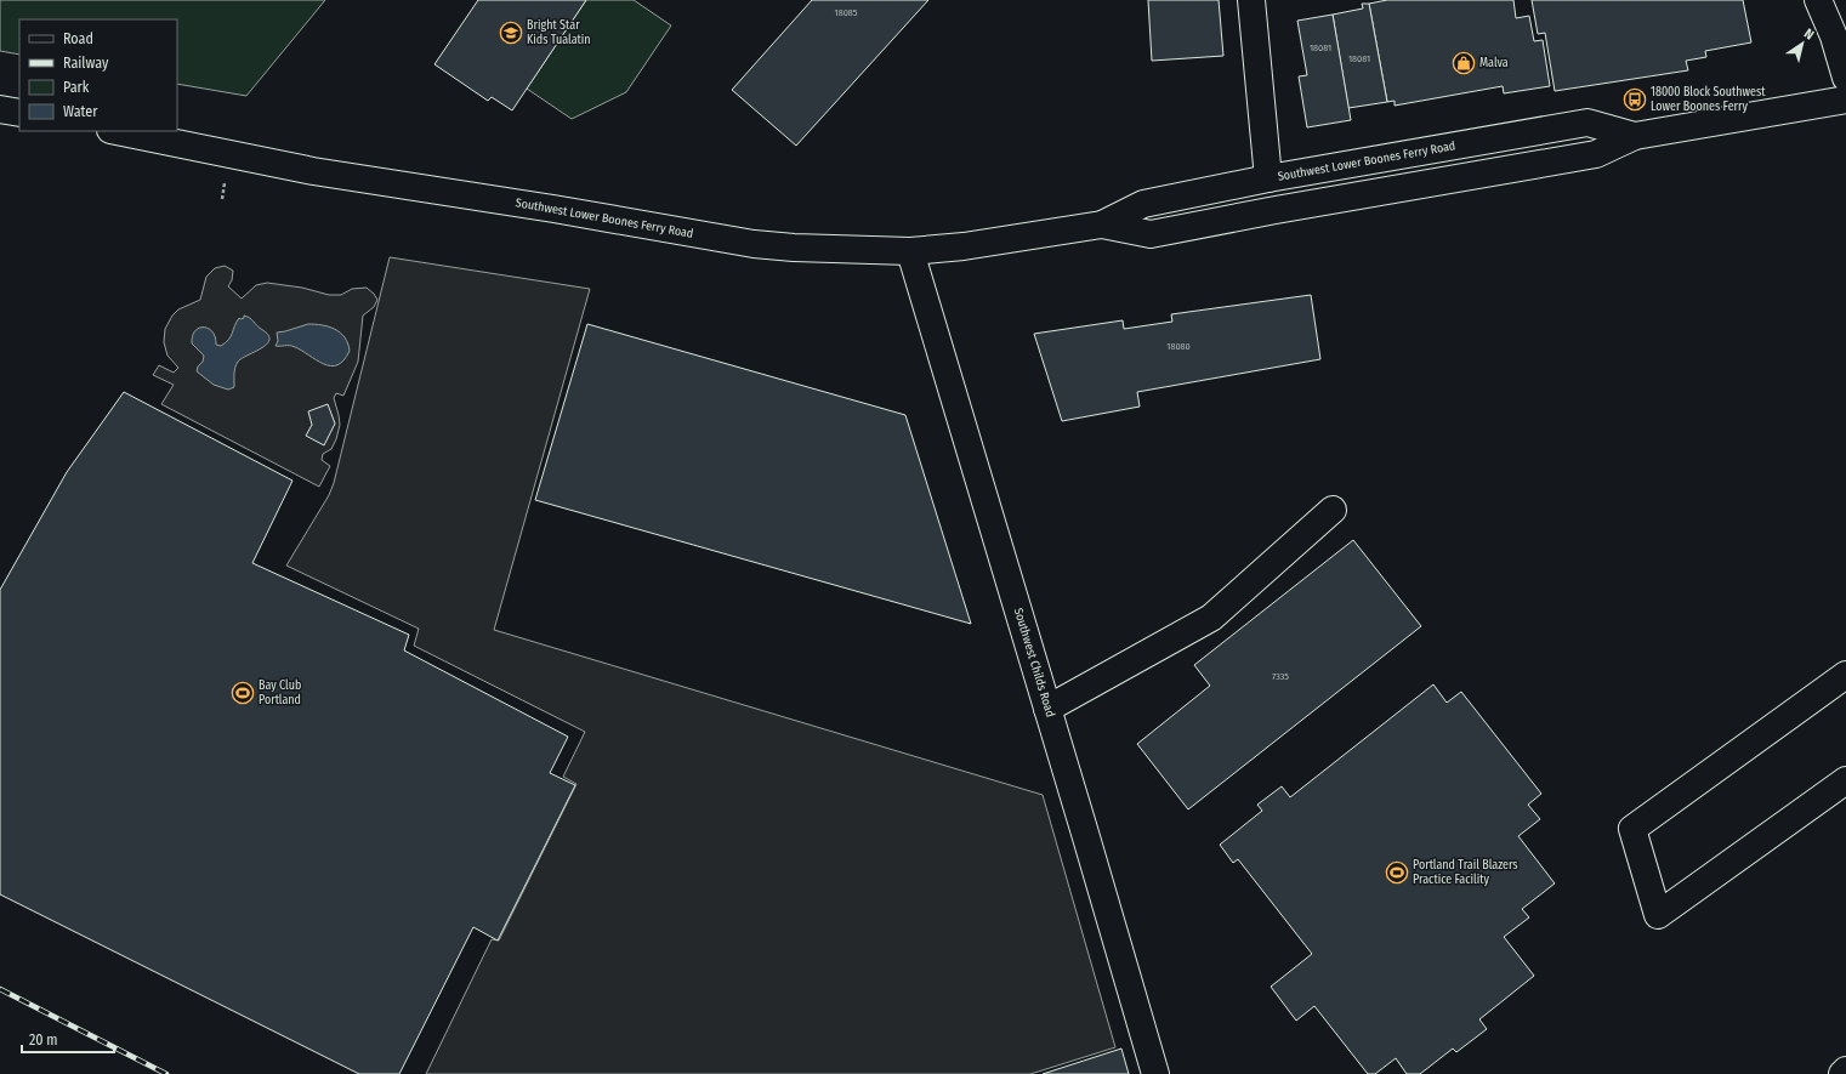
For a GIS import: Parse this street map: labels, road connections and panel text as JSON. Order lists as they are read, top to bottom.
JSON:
{
  "streets": {
    "main road": ["Southwest Lower Boones Ferry Road", "Southwest Childs Road"]
  },
  "crossings": [
    ["Southwest Lower Boones Ferry Road", "Southwest Childs Road"]
  ],
  "places": {
    "school or university": ["Bright Star Kids Tualatin"],
    "shop": ["Malva"],
    "bus stop": ["18000 Block Southwest Lower Boones Ferry"],
    "sports": ["Bay Club Portland", "Portland Trail Blazers Practice Facility"]
  },
  "house_numbers": [
    "18085",
    "18081",
    "18081",
    "18080",
    "7335"
  ],
  "legend": [
    "Road",
    "Railway",
    "Park",
    "Water"
  ],
  "scale_bar": "20 m",
  "north": "top right"
}
